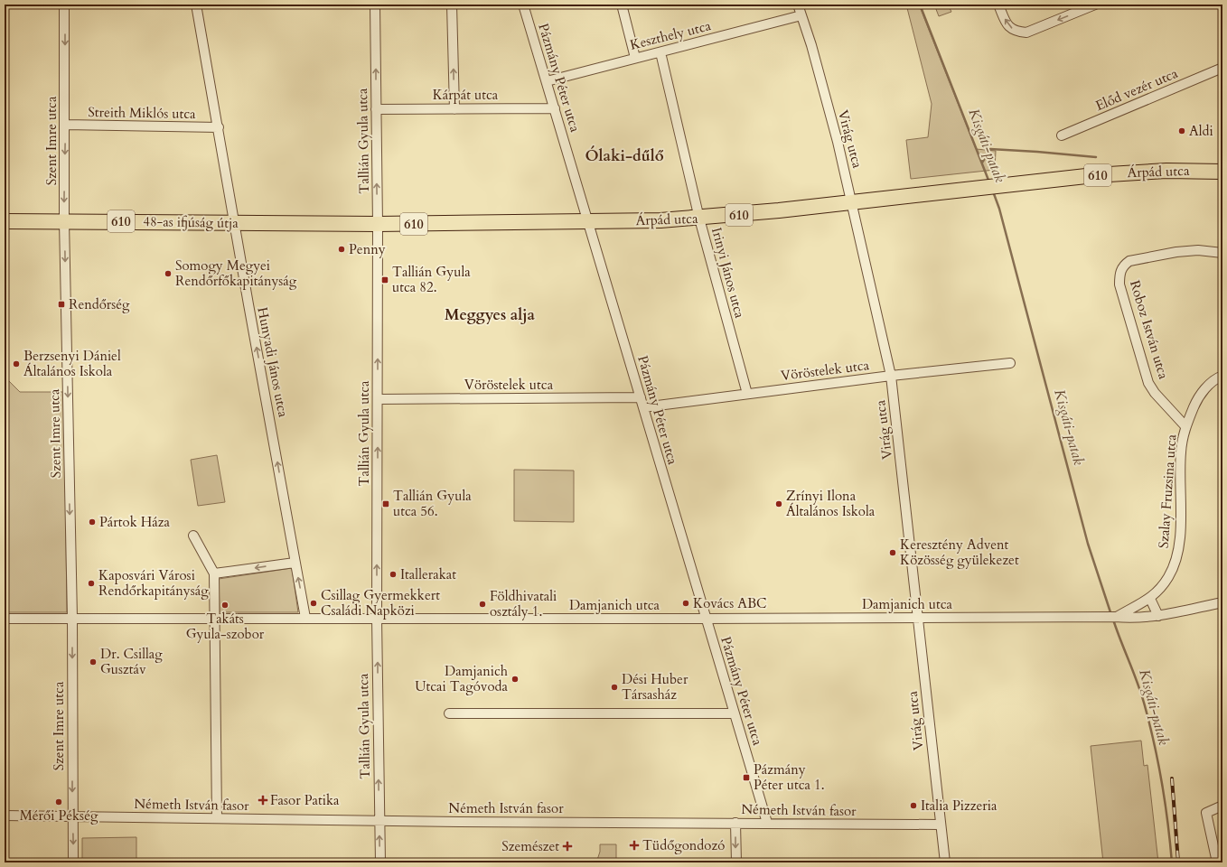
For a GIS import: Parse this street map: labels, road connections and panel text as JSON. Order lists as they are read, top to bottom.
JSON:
{
  "streets": {
    "main road": ["Árpád utca", "610", "48-as ifjúság útja"],
    "street": [
      "Keszthely utca",
      "Pázmány Péter utca",
      "Előd vezér utca",
      "Kárpát utca",
      "Streith Miklós utca",
      "Virág utca",
      "Szent Imre utca",
      "Tallián Gyula utca",
      "Irinyi János utca",
      "Roboz István utca",
      "Hunyadi János utca",
      "Vöröstelek utca",
      "Szalay Fruzsina utca",
      "Damjanich utca",
      "Németh István fasor"
    ]
  },
  "crossings": [
    ["Keszthely utca", "Pázmány Péter utca"],
    ["Keszthely utca", "Virág utca"],
    ["Keszthely utca", "Irinyi János utca"],
    ["Pázmány Péter utca", "Kárpát utca"],
    ["Pázmány Péter utca", "Árpád utca"],
    ["Pázmány Péter utca", "Vöröstelek utca"],
    ["Pázmány Péter utca", "Damjanich utca"],
    ["Pázmány Péter utca", "Németh István fasor"],
    ["Kárpát utca", "Tallián Gyula utca"],
    ["Streith Miklós utca", "Szent Imre utca"],
    ["Streith Miklós utca", "Hunyadi János utca"],
    ["Virág utca", "Árpád utca"],
    ["Virág utca", "Vöröstelek utca"],
    ["Virág utca", "Damjanich utca"],
    ["Virág utca", "Németh István fasor"],
    ["Szent Imre utca", "48-as ifjúság útja"],
    ["Szent Imre utca", "Damjanich utca"],
    ["Szent Imre utca", "Németh István fasor"],
    ["Tallián Gyula utca", "Árpád utca"],
    ["Tallián Gyula utca", "48-as ifjúság útja"],
    ["Tallián Gyula utca", "Vöröstelek utca"],
    ["Tallián Gyula utca", "Damjanich utca"],
    ["Tallián Gyula utca", "Németh István fasor"],
    ["Árpád utca", "48-as ifjúság útja"],
    ["Árpád utca", "Irinyi János utca"],
    ["48-as ifjúság útja", "Hunyadi János utca"],
    ["Irinyi János utca", "Vöröstelek utca"],
    ["Roboz István utca", "Szalay Fruzsina utca"],
    ["Hunyadi János utca", "Damjanich utca"],
    ["Szalay Fruzsina utca", "Damjanich utca"]
  ],
  "one_way": ["Szent Imre utca", "Tallián Gyula utca", "Hunyadi János utca"],
  "districts": ["Ólaki-dűlő", "Meggyes alja"],
  "water": ["Kisgáti-patak"],
  "places": {
    "other": [
      "Aldi",
      "Penny",
      "Somogy Megyei Rendőrfőkapitányság",
      "Berzsenyi Dániel Általános Iskola",
      "Zrínyi Ilona Általános Iskola",
      "Pártok Háza",
      "Keresztény Advent Közösség gyülekezet",
      "Itallerakat",
      "Kaposvári Városi Rendőrkapitányság",
      "Csillag Gyermekkert Családi Napközi",
      "Kovács ABC",
      "Földhivatali osztály 1.",
      "Takáts Gyula-szobor",
      "Dr. Csillag Gusztáv",
      "Damjanich Utcai Tagóvoda",
      "Dési Huber Társasház",
      "Mérői Pékség",
      "Italia Pizzeria"
    ],
    "transit": [
      "Tallián Gyula utca 82.",
      "Rendőrség",
      "Tallián Gyula utca 56.",
      "Pázmány Péter utca 1."
    ],
    "health": ["Fasor Patika", "Tüdőgondozó", "Szemészet"]
  }
}
